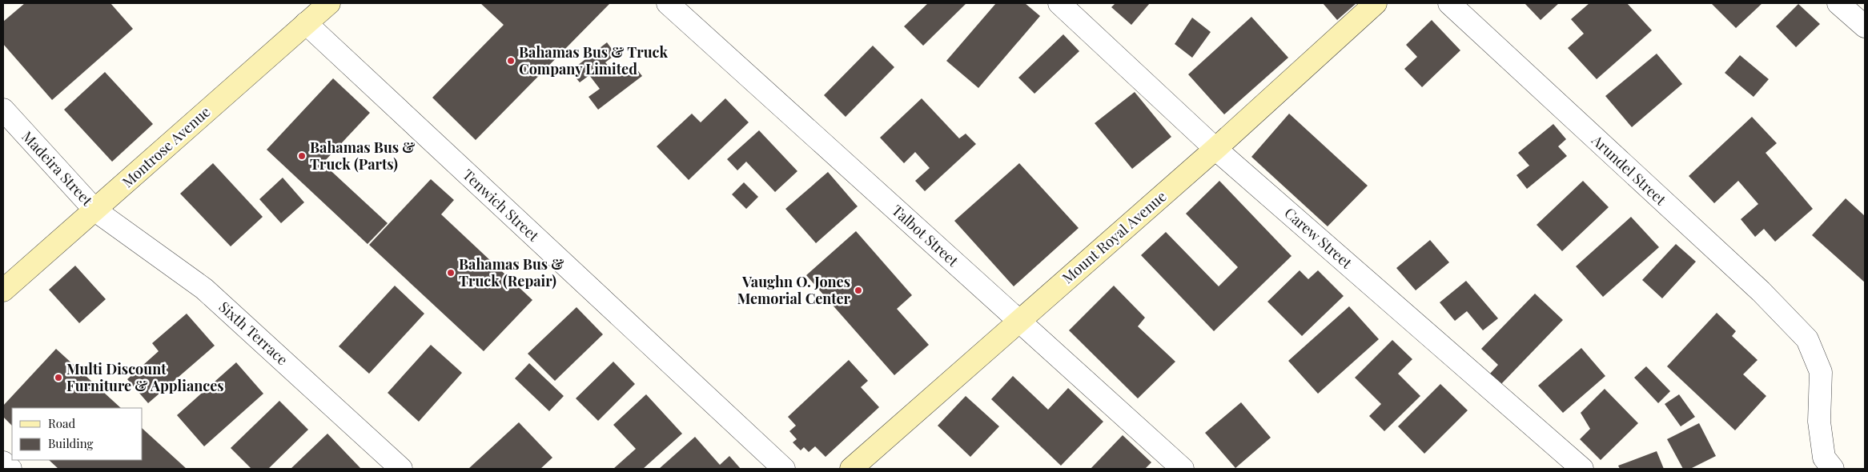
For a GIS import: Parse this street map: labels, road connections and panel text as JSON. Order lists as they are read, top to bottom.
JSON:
{
  "streets": {
    "street": [
      "Montrose Avenue",
      "Madeira Street",
      "Arundel Street",
      "Tenwich Street",
      "Talbot Street",
      "Mount Royal Avenue",
      "Carew Street",
      "Sixth Terrace"
    ]
  },
  "crossings": [
    ["Montrose Avenue", "Madeira Street"],
    ["Montrose Avenue", "Tenwich Street"],
    ["Montrose Avenue", "Sixth Terrace"],
    ["Madeira Street", "Sixth Terrace"],
    ["Talbot Street", "Mount Royal Avenue"],
    ["Mount Royal Avenue", "Carew Street"]
  ],
  "places": [
    "Bahamas Bus & Truck Company Limited",
    "Bahamas Bus & Truck (Parts)",
    "Bahamas Bus & Truck (Repair)",
    "Vaughn O. Jones Memorial Center",
    "Multi Discount Furniture & Appliances"
  ],
  "legend": ["Road", "Building"]
}
